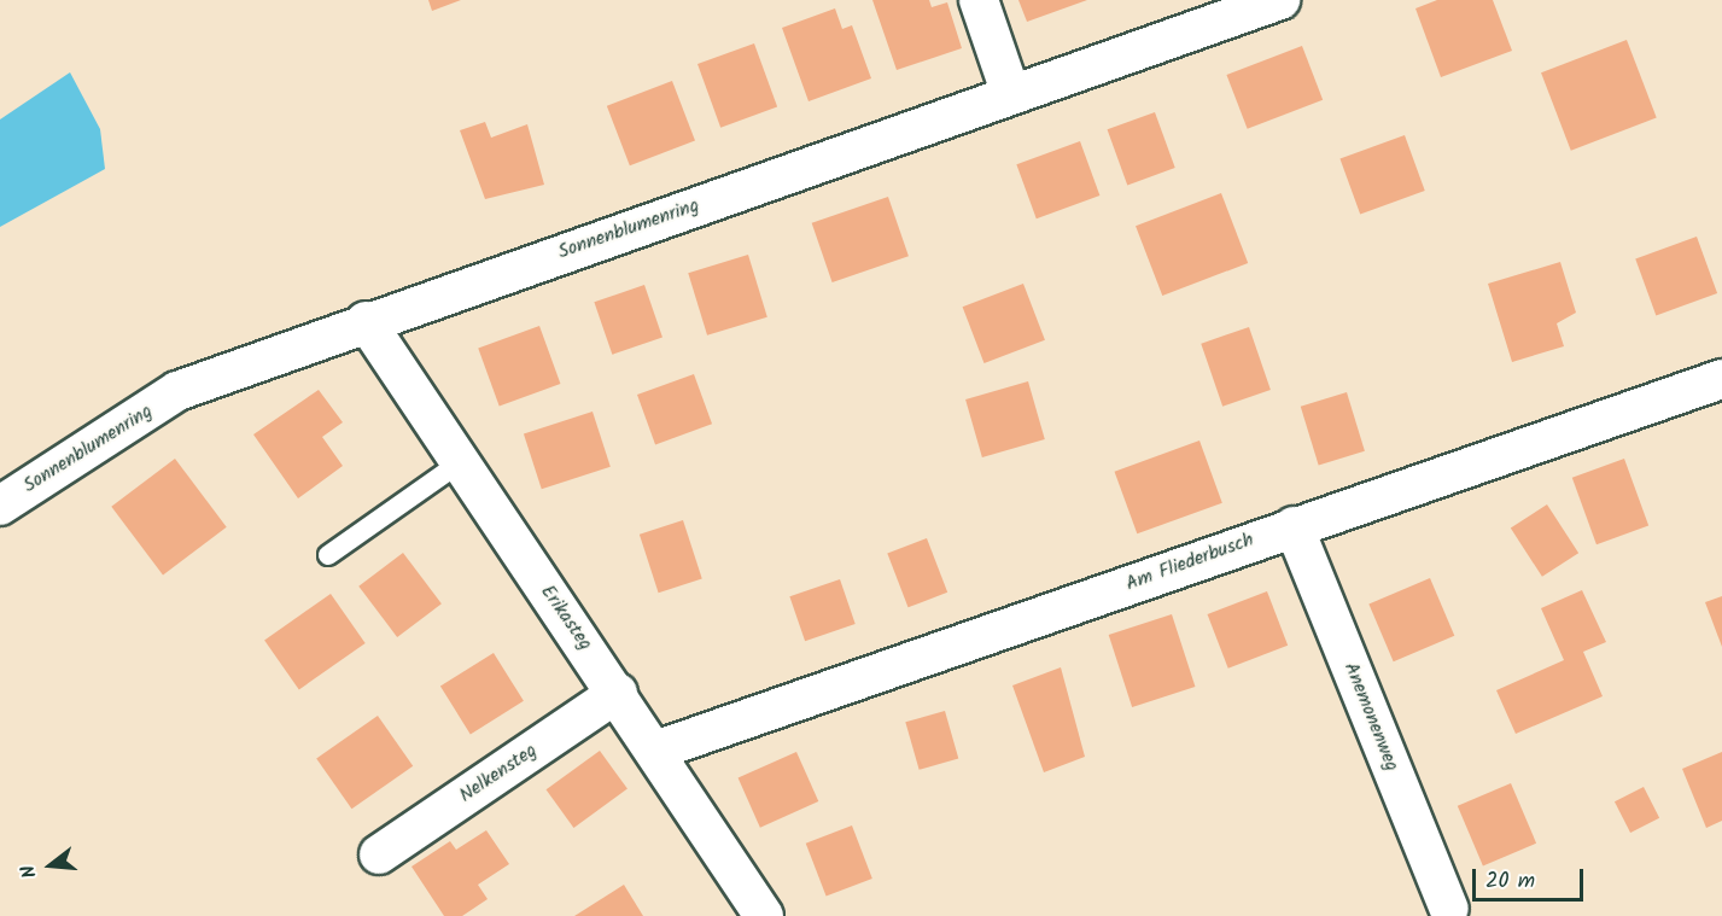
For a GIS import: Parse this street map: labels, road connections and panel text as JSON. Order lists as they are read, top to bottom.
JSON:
{
  "streets": {
    "street": [
      "Sonnenblumenring",
      "Am Fliederbusch",
      "Erikasteg",
      "Anemonenweg",
      "Nelkensteg"
    ]
  },
  "crossings": [
    ["Sonnenblumenring", "Erikasteg"],
    ["Am Fliederbusch", "Erikasteg"],
    ["Am Fliederbusch", "Anemonenweg"],
    ["Erikasteg", "Nelkensteg"]
  ],
  "scale_bar": "20 m",
  "north": "left"
}
